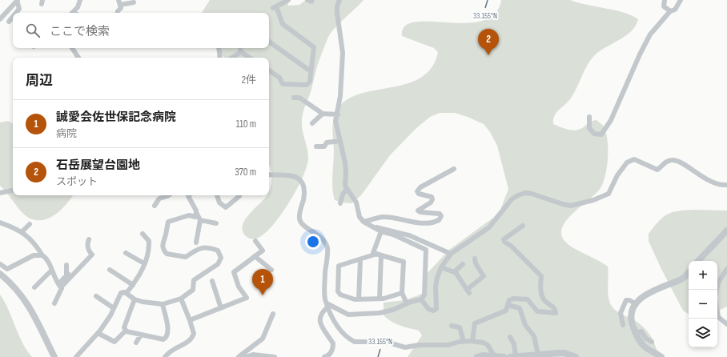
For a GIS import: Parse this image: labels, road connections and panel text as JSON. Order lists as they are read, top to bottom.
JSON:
{
  "page": {
    "search": "ここで検索",
    "pins": ["2", "1"],
    "heading": ["周辺", "2件"],
    "list": [
      {
        "mark": "1",
        "name": "誠愛会佐世保記念病院",
        "note": "病院",
        "value": "110 m"
      },
      {
        "mark": "2",
        "name": "石岳展望台園地",
        "note": "スポット",
        "value": "370 m"
      }
    ],
    "map_buttons": ["+", "−"]
  },
  "coordinates": ["33.155°N"]
}
